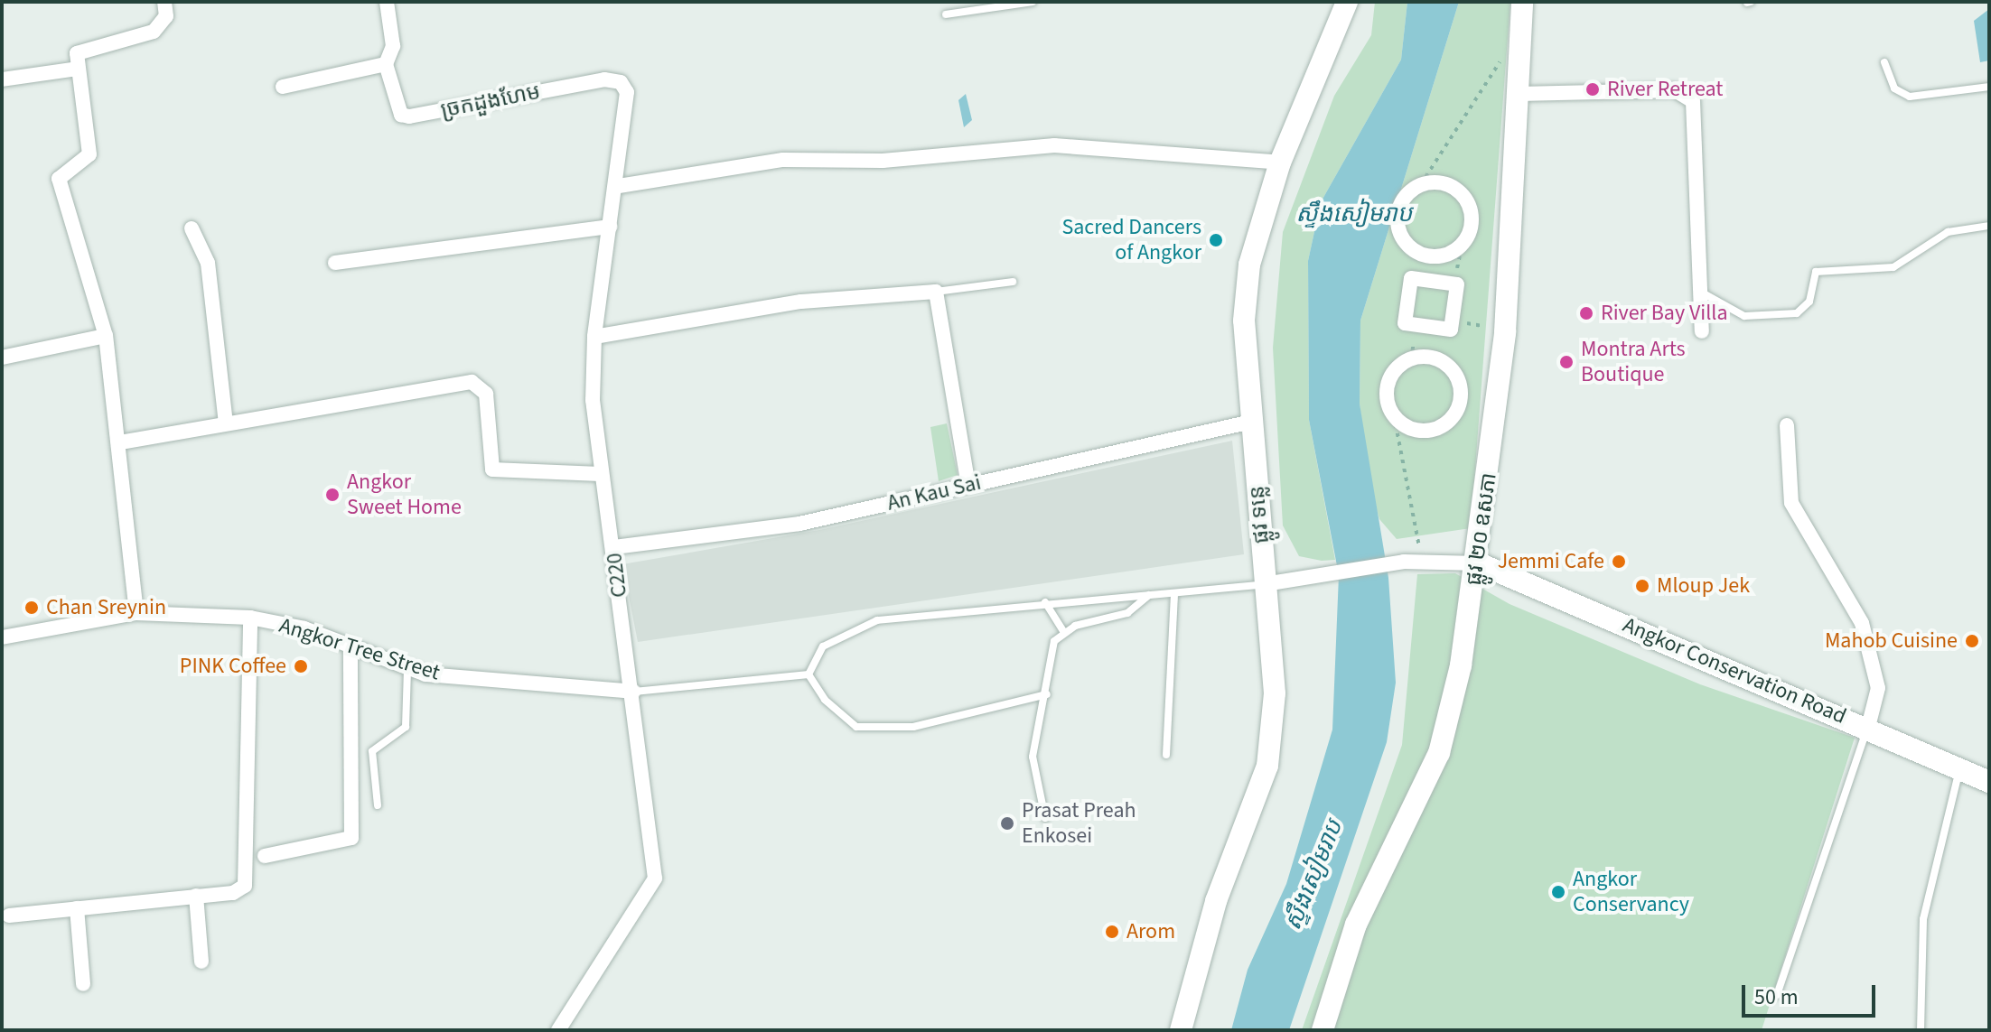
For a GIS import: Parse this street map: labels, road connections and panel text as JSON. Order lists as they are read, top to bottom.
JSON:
{
  "streets": {
    "street": [
      "ច្រកដួងហែម",
      "An Kau Sai",
      "ផ្លូវ ទន្លេ",
      "ផ្លូវ ២០ ឧសភា",
      "C220",
      "Angkor Tree Street",
      "Angkor Conservation Road"
    ]
  },
  "crossings": [
    ["ច្រកដួងហែម", "C220"],
    ["An Kau Sai", "ផ្លូវ ទន្លេ"],
    ["An Kau Sai", "C220"],
    ["ផ្លូវ ២០ ឧសភា", "Angkor Conservation Road"],
    ["C220", "Angkor Tree Street"]
  ],
  "water": ["ស្ទឹងសៀមរាប"],
  "places": [
    "River Retreat",
    "Sacred Dancers of Angkor",
    "River Bay Villa",
    "Montra Arts Boutique",
    "Angkor Sweet Home",
    "Jemmi Cafe",
    "Mloup Jek",
    "Chan Sreynin",
    "Mahob Cuisine",
    "PINK Coffee",
    "Prasat Preah Enkosei",
    "Angkor Conservancy",
    "Arom"
  ],
  "scale_bar": "50 m"
}
